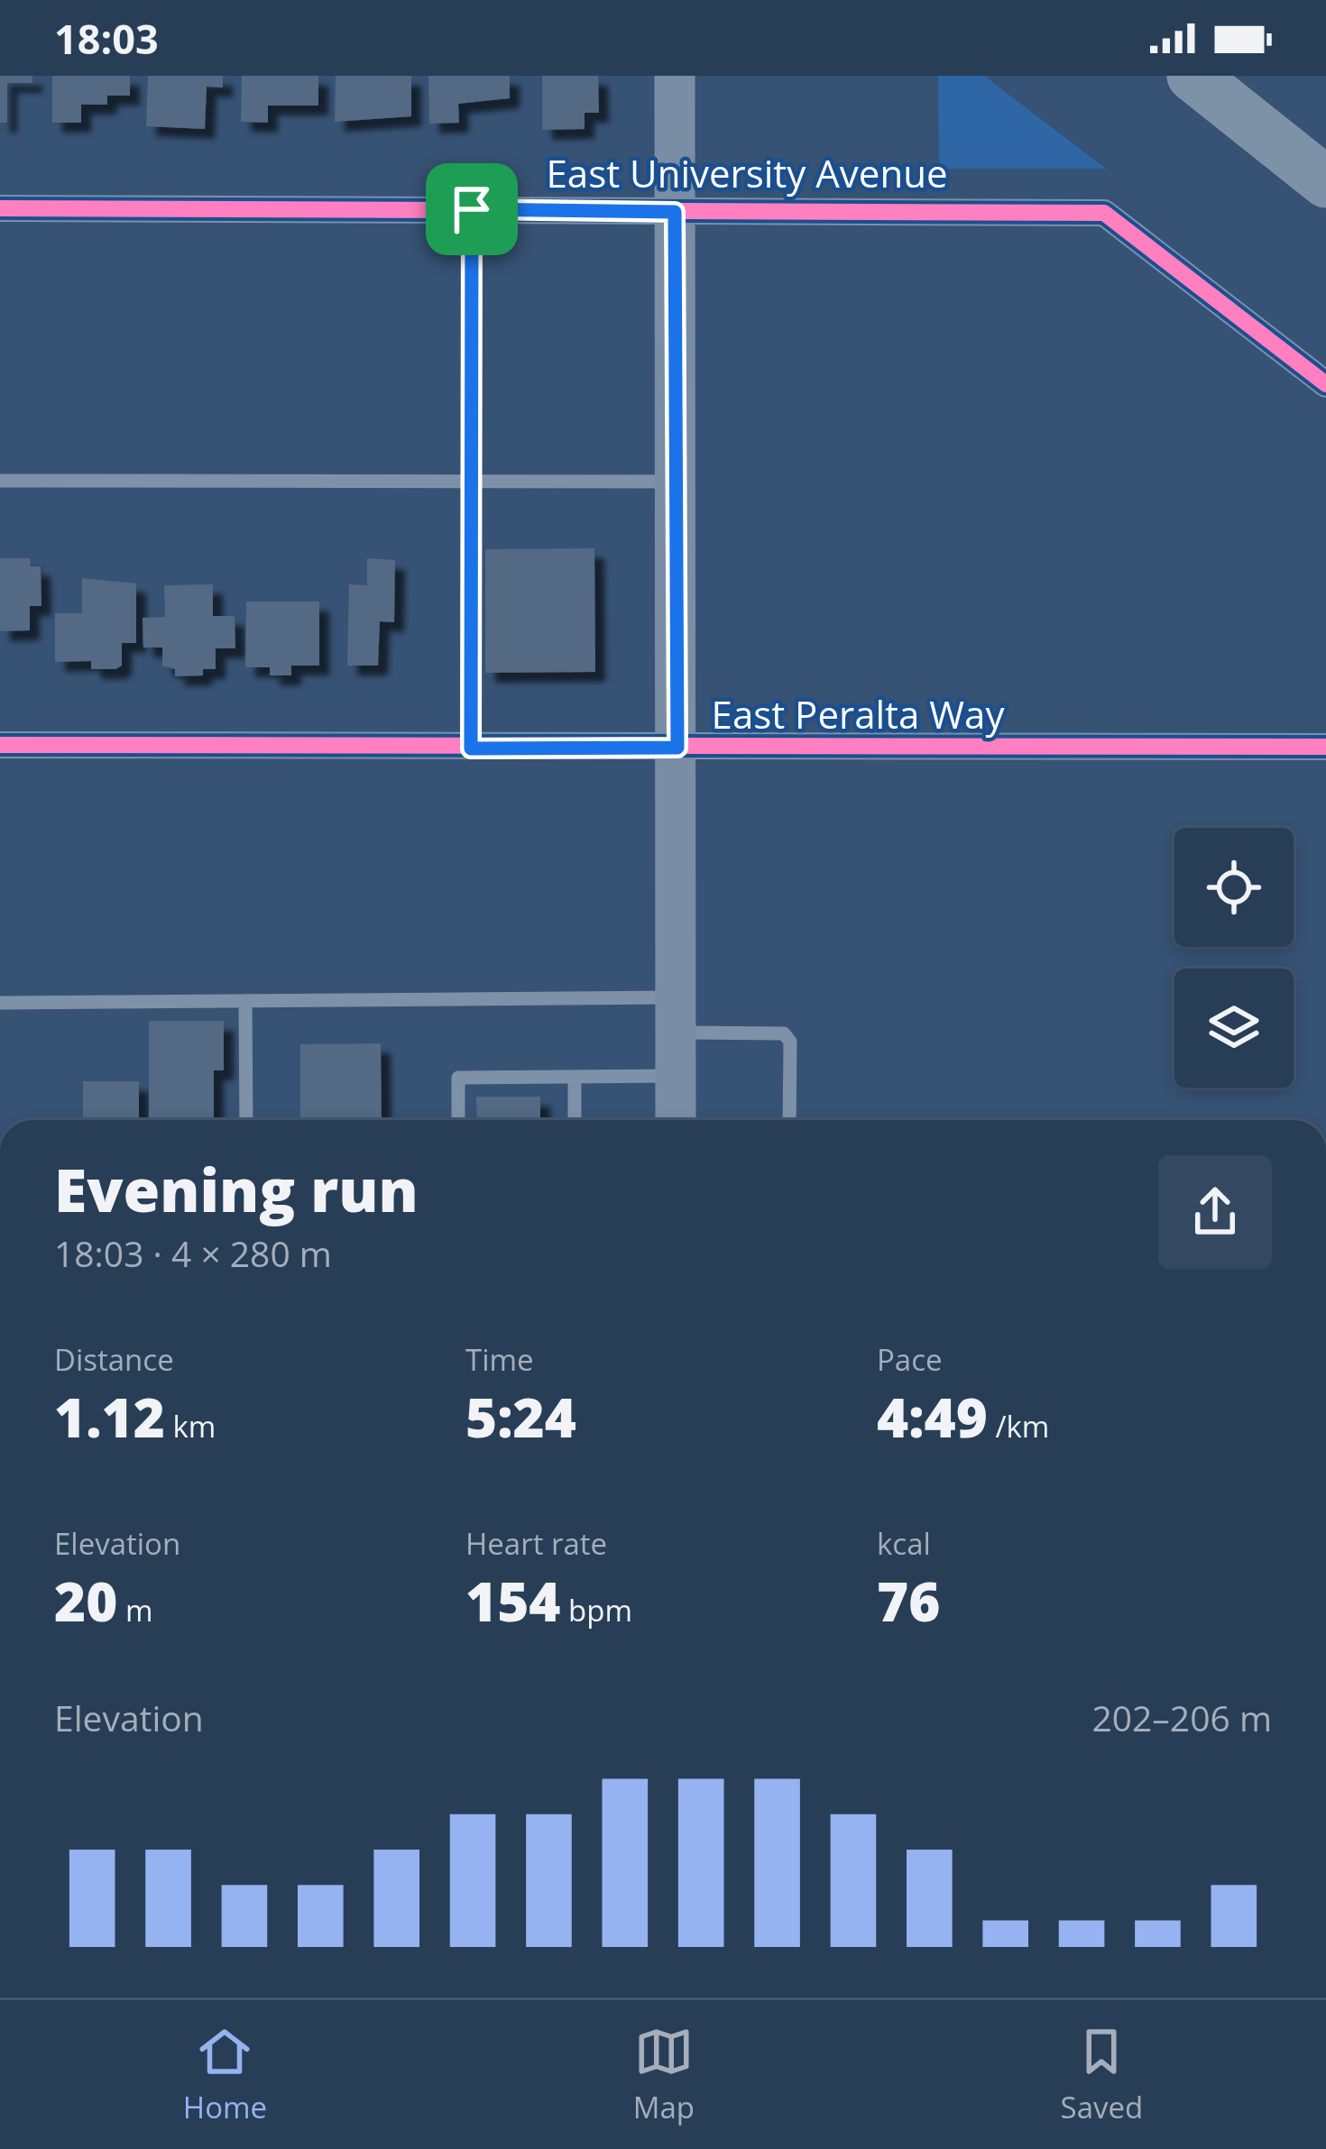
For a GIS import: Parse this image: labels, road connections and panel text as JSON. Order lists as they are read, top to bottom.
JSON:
{
  "streets": {
    "street": ["East University Avenue", "East Peralta Way"]
  },
  "page": {
    "status": "18:03",
    "heading": ["Evening run", "18:03 · 4 × 280 m"],
    "stats": [
      ["Distance", "1.12 km"],
      ["Time", "5:24"],
      ["Pace", "4:49 /km"],
      ["Elevation", "20 m"],
      ["Heart rate", "154 bpm"],
      ["kcal", "76"]
    ],
    "chart": ["Elevation", "202–206 m"],
    "tabs": ["Home", "Map", "Saved"]
  }
}
